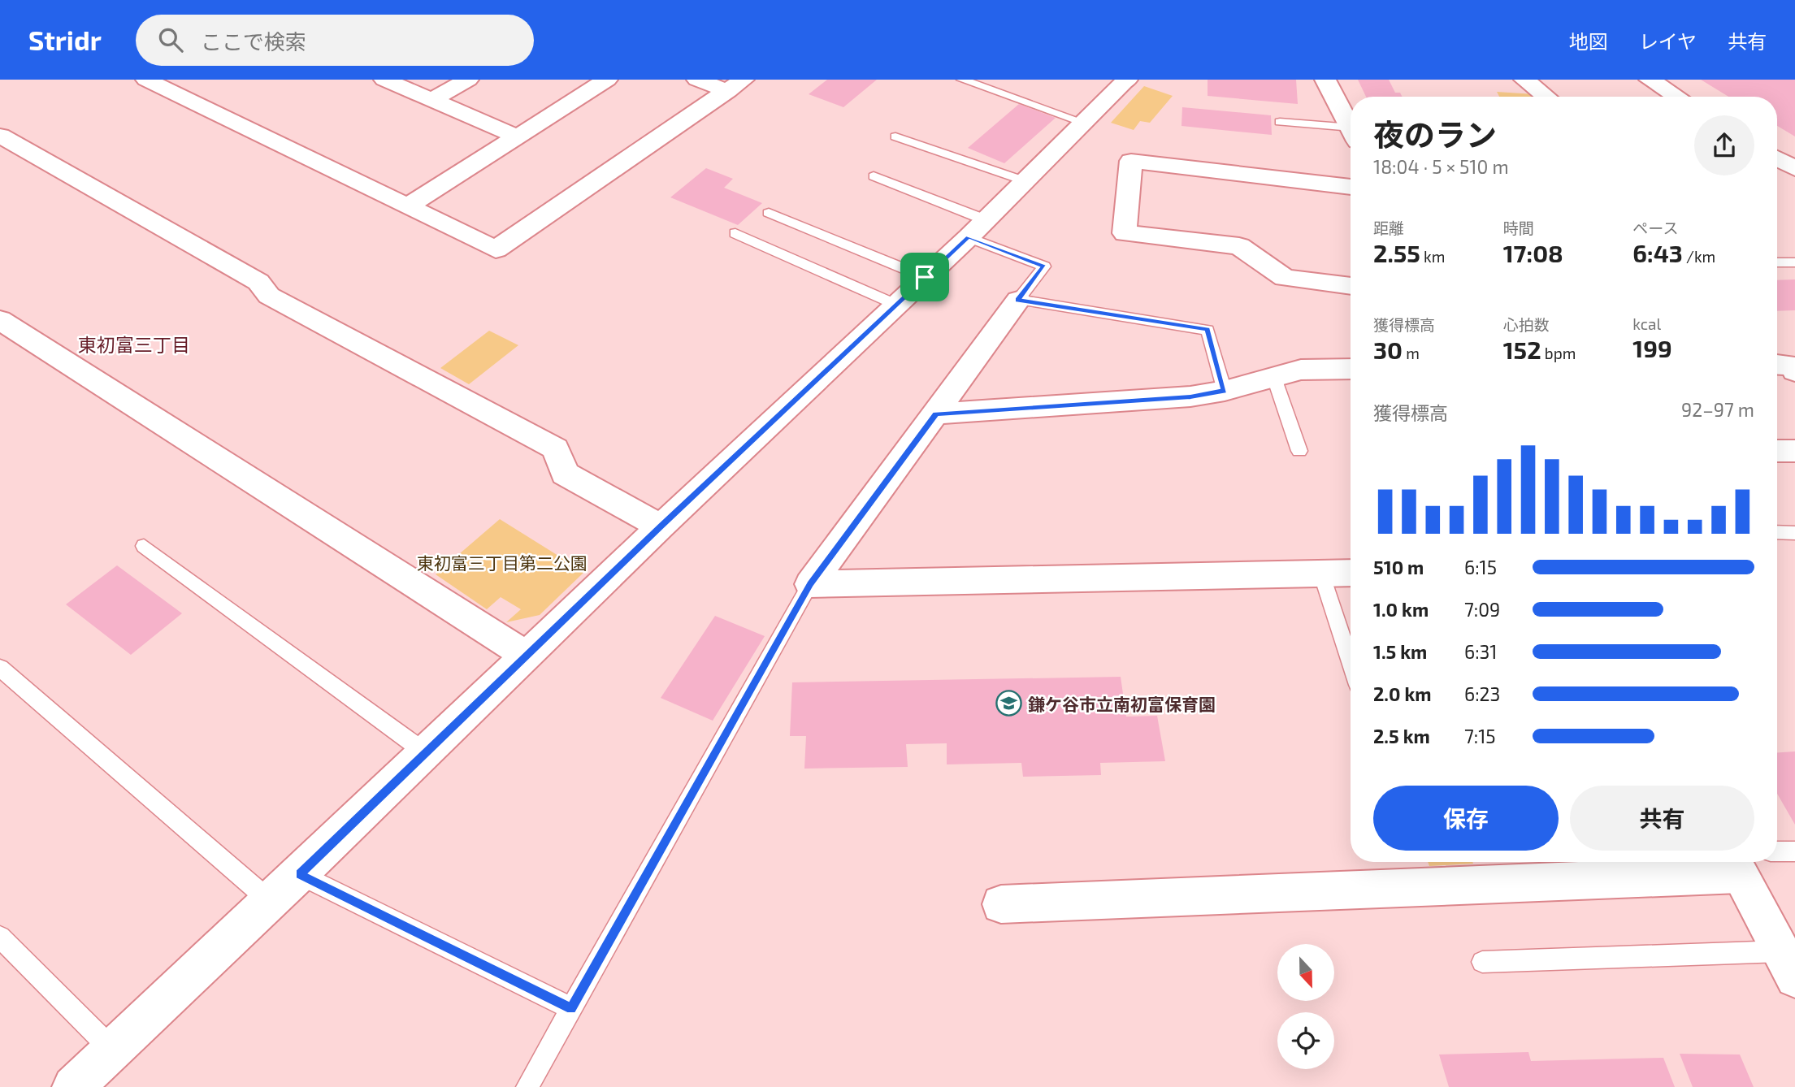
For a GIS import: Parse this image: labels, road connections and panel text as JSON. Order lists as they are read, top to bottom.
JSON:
{
  "districts": ["東初富三丁目"],
  "parks": ["東初富三丁目第二公園"],
  "places": {
    "school or university": ["鎌ケ谷市立南初富保育園"]
  },
  "north": "bottom",
  "page": {
    "header": "Stridr",
    "search": "ここで検索",
    "nav": ["地図", "レイヤ", "共有"],
    "heading": ["夜のラン", "18:04 · 5 × 510 m"],
    "stats": [
      ["距離", "2.55 km"],
      ["時間", "17:08"],
      ["ペース", "6:43 /km"],
      ["獲得標高", "30 m"],
      ["心拍数", "152 bpm"],
      ["kcal", "199"]
    ],
    "chart": ["獲得標高", "92–97 m"],
    "list": [
      {
        "name": "510 m",
        "note": "6:15"
      },
      {
        "name": "1.0 km",
        "note": "7:09"
      },
      {
        "name": "1.5 km",
        "note": "6:31"
      },
      {
        "name": "2.0 km",
        "note": "6:23"
      },
      {
        "name": "2.5 km",
        "note": "7:15"
      }
    ],
    "buttons": ["保存", "共有"]
  }
}
